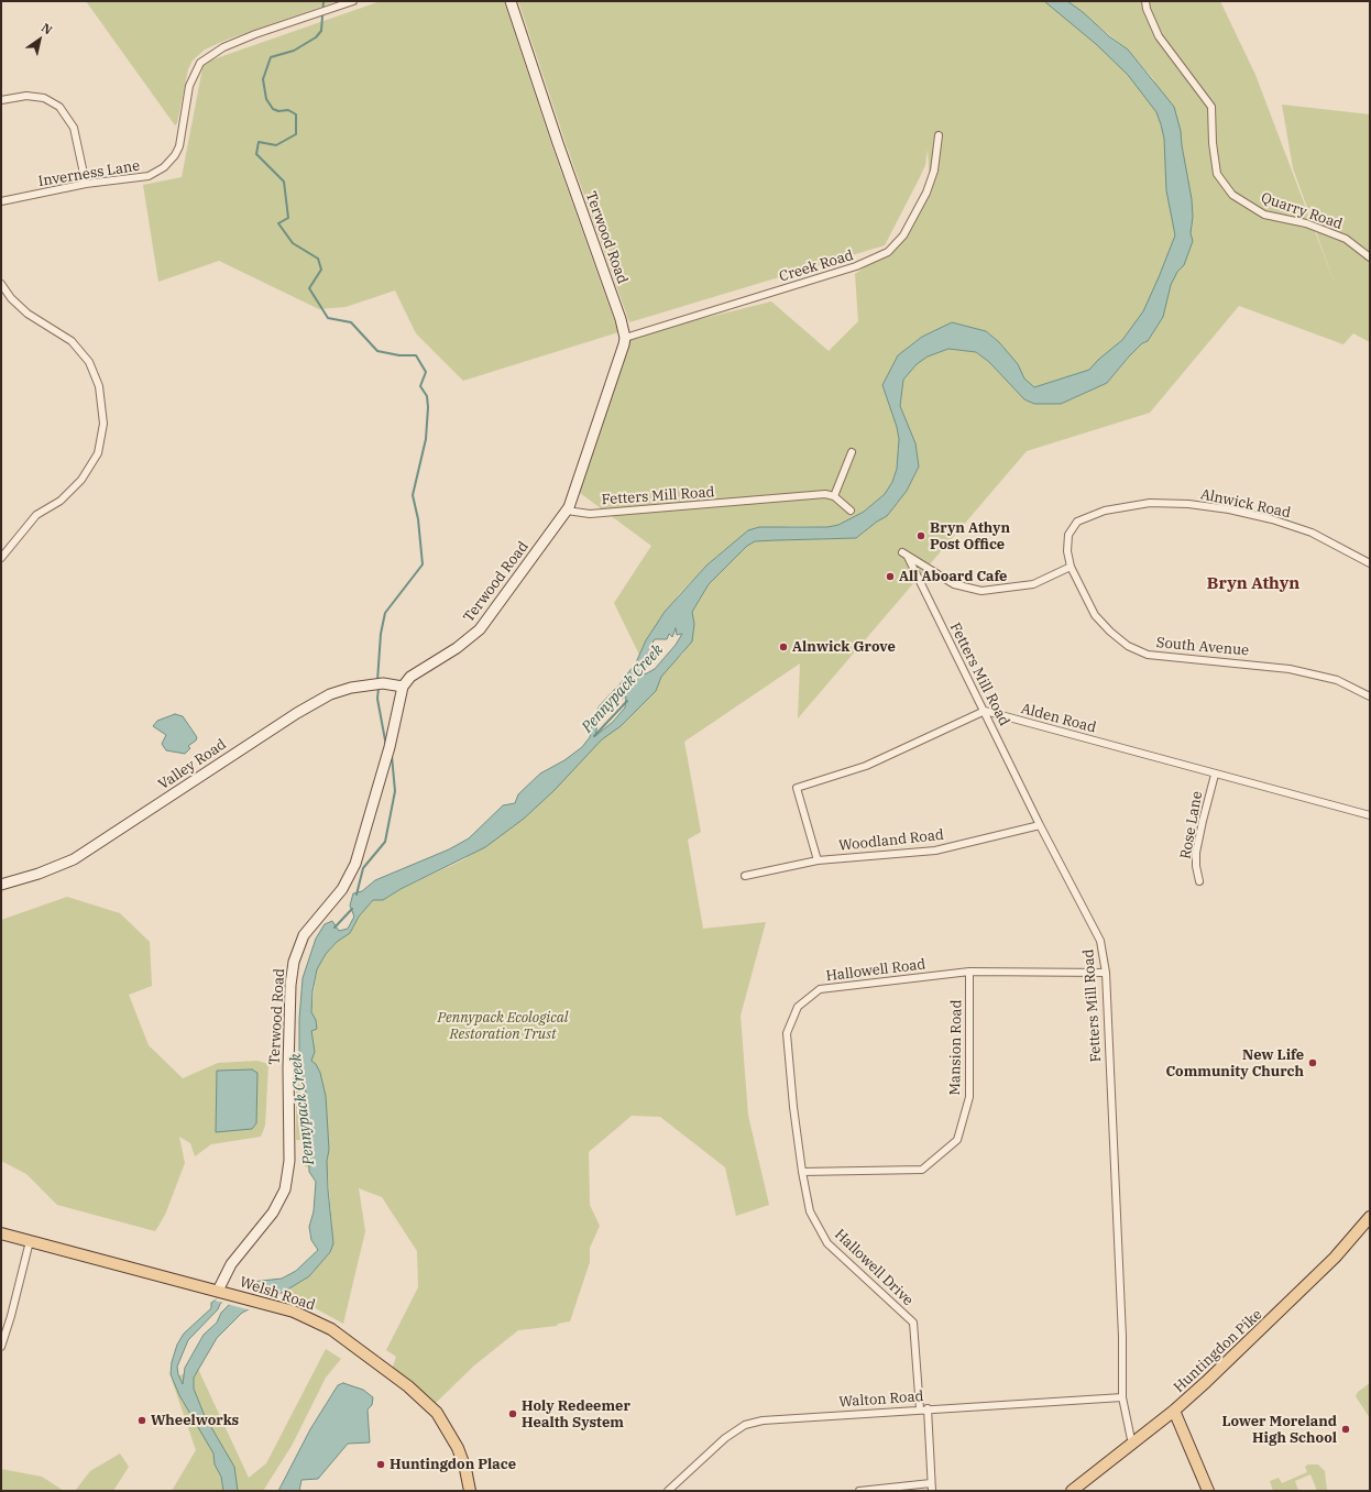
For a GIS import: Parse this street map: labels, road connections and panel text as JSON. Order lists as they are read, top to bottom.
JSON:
{
  "streets": {
    "main road": ["Welsh Road", "Huntingdon Pike"],
    "street": [
      "Inverness Lane",
      "Quarry Road",
      "Terwood Road",
      "Creek Road",
      "Fetters Mill Road",
      "Alnwick Road",
      "South Avenue",
      "Alden Road",
      "Valley Road",
      "Rose Lane",
      "Woodland Road",
      "Hallowell Road",
      "Mansion Road",
      "Hallowell Drive",
      "Walton Road"
    ]
  },
  "crossings": [
    ["Terwood Road", "Creek Road"],
    ["Terwood Road", "Fetters Mill Road"],
    ["Terwood Road", "Valley Road"],
    ["Terwood Road", "Welsh Road"],
    ["Fetters Mill Road", "Alnwick Road"],
    ["Fetters Mill Road", "South Avenue"],
    ["Fetters Mill Road", "Alden Road"],
    ["Fetters Mill Road", "Woodland Road"],
    ["Fetters Mill Road", "Hallowell Road"],
    ["Fetters Mill Road", "Huntingdon Pike"],
    ["Fetters Mill Road", "Walton Road"],
    ["Alnwick Road", "South Avenue"],
    ["Alden Road", "Rose Lane"],
    ["Hallowell Road", "Mansion Road"],
    ["Hallowell Road", "Hallowell Drive"],
    ["Mansion Road", "Hallowell Drive"],
    ["Hallowell Drive", "Walton Road"]
  ],
  "districts": ["Bryn Athyn"],
  "water": ["Pennypack Creek"],
  "parks": ["Pennypack Ecological Restoration Trust"],
  "places": [
    "Bryn Athyn Post Office",
    "All Aboard Cafe",
    "Alnwick Grove",
    "New Life Community Church",
    "Holy Redeemer Health System",
    "Wheelworks",
    "Lower Moreland High School",
    "Huntingdon Place"
  ],
  "north": "top right"
}
